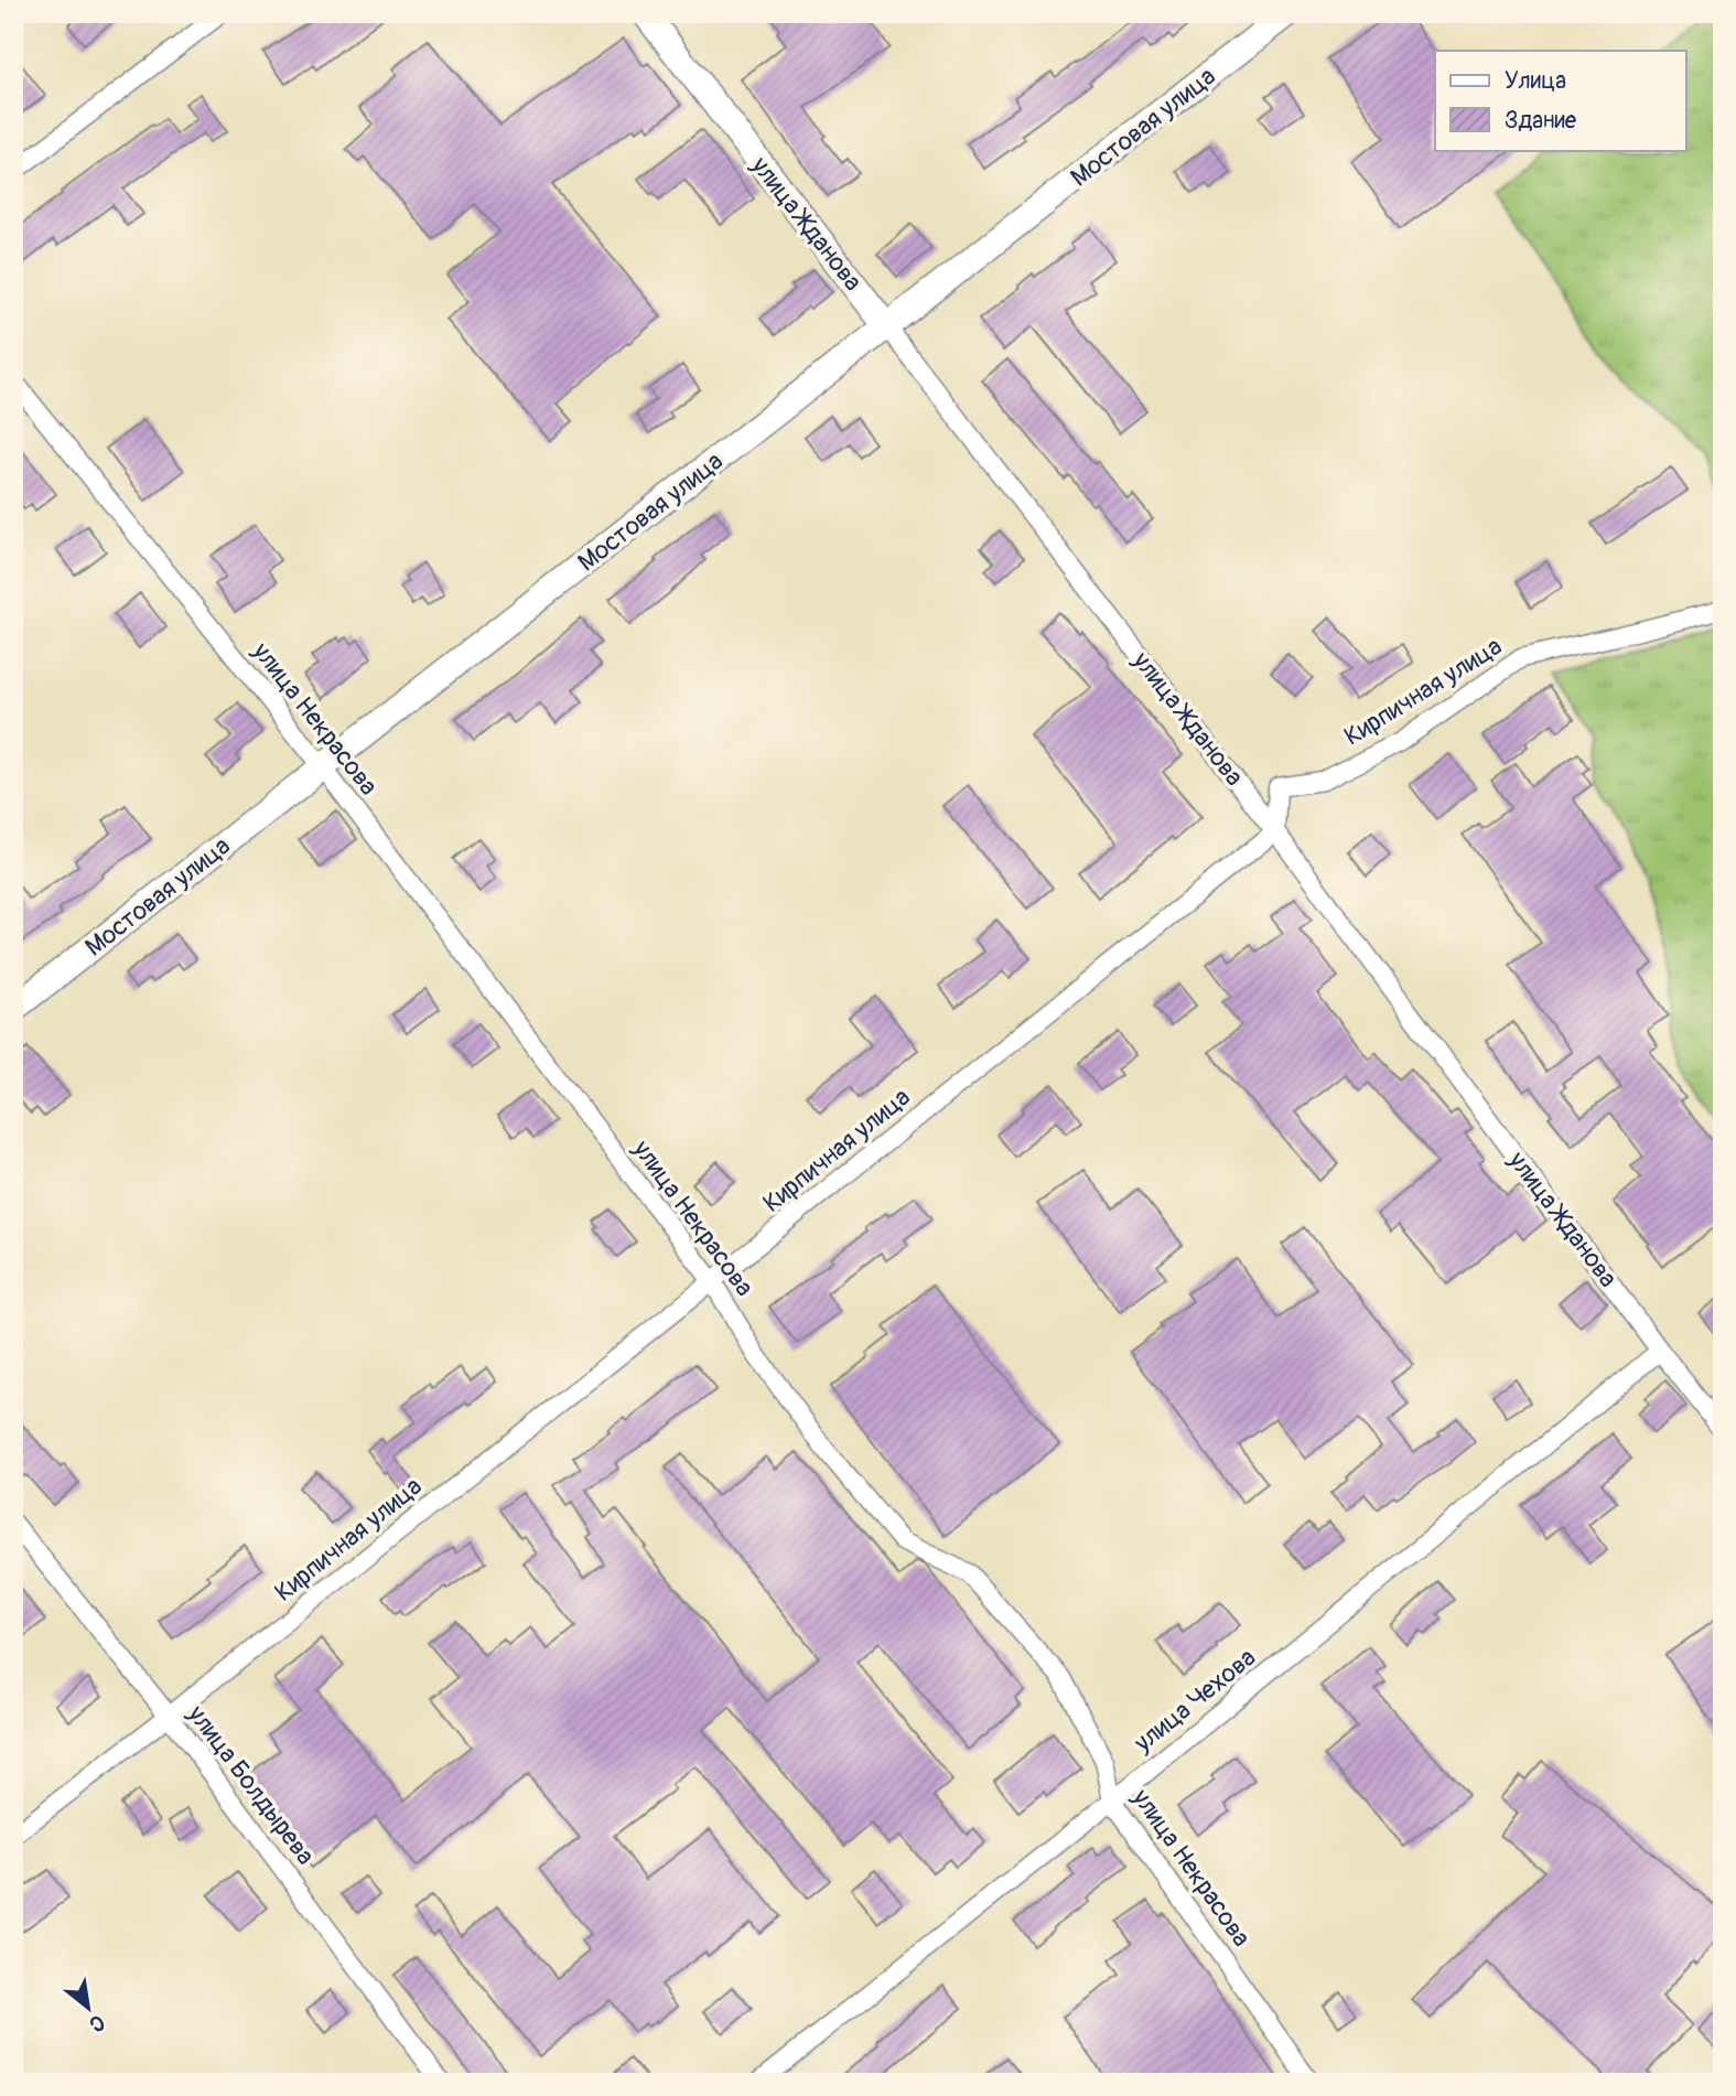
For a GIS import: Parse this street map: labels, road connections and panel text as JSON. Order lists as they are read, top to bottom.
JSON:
{
  "streets": {
    "street": [
      "Мостовая улица",
      "улица Жданова",
      "Кирпичная улица",
      "улица Некрасова",
      "улица Чехова",
      "улица Болдырева"
    ]
  },
  "crossings": [
    ["Мостовая улица", "улица Жданова"],
    ["Мостовая улица", "улица Некрасова"],
    ["улица Жданова", "Кирпичная улица"],
    ["улица Жданова", "улица Чехова"],
    ["Кирпичная улица", "улица Некрасова"],
    ["Кирпичная улица", "улица Болдырева"],
    ["улица Некрасова", "улица Чехова"]
  ],
  "legend": ["Улица", "Здание"],
  "north": "bottom right"
}
